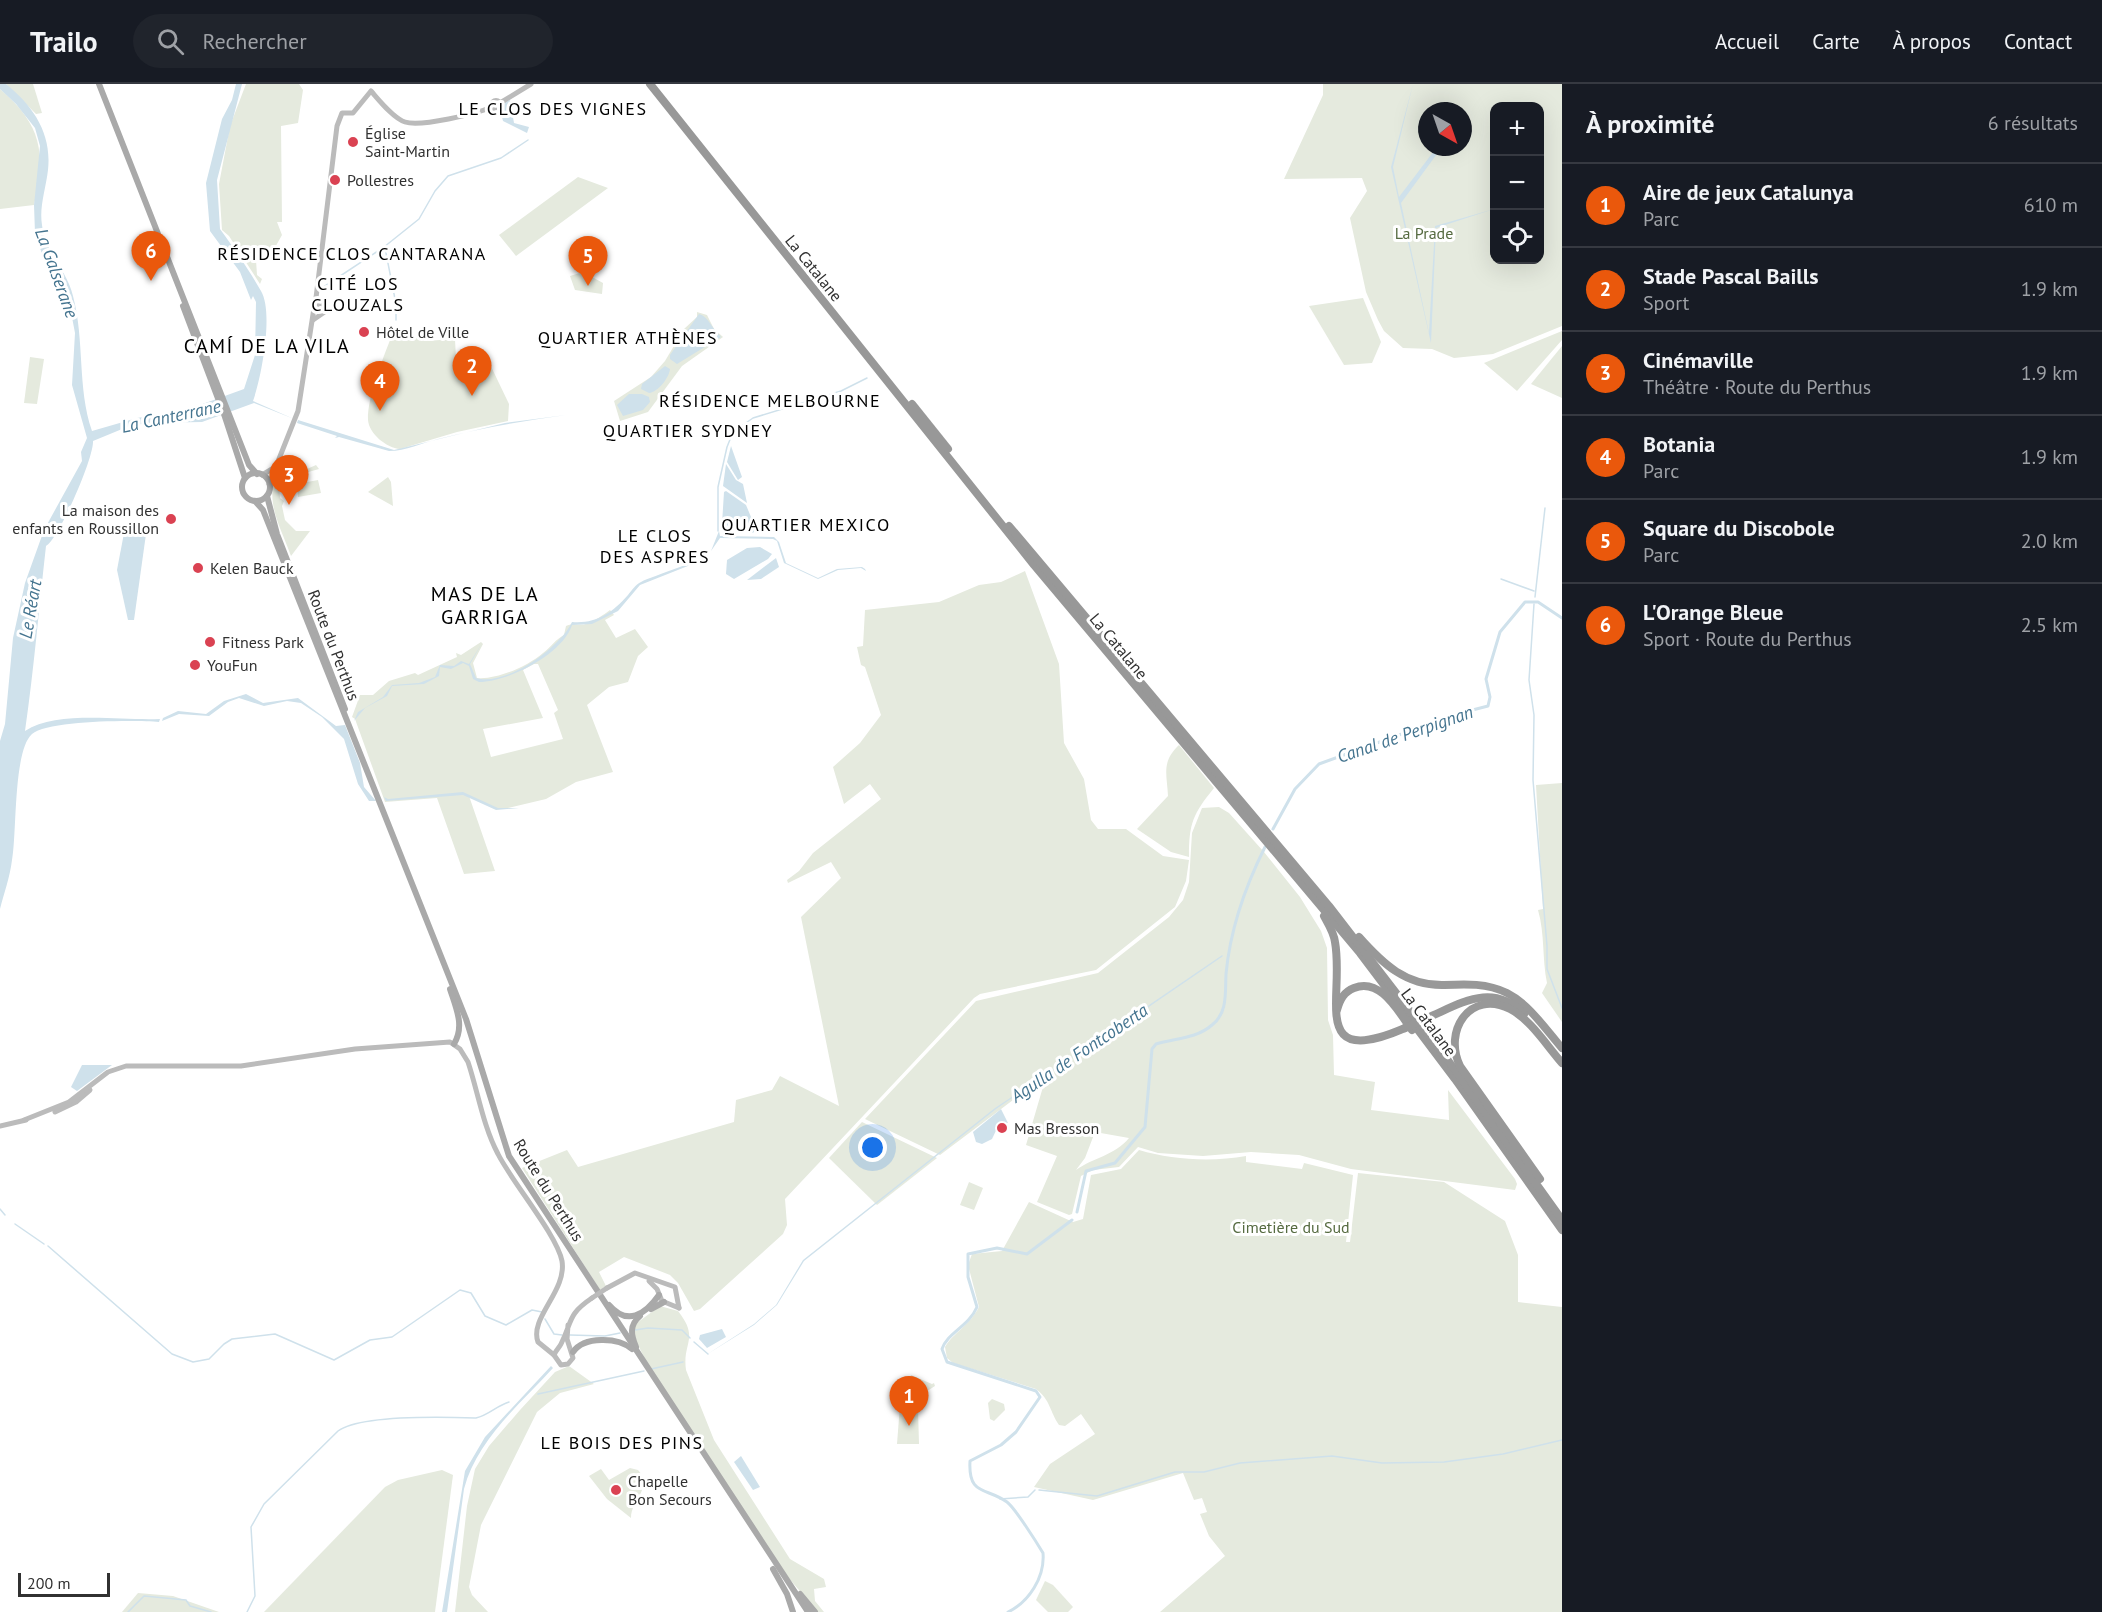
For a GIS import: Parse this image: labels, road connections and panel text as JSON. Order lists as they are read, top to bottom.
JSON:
{
  "streets": {
    "highway": ["La Catalane"],
    "main road": ["Route du Perthus"]
  },
  "districts": [
    "LE CLOS DES VIGNES",
    "RÉSIDENCE CLOS CANTARANA",
    "CITÉ LOS CLOUZALS",
    "QUARTIER ATHÈNES",
    "CAMÍ DE LA VILA",
    "RÉSIDENCE MELBOURNE",
    "QUARTIER SYDNEY",
    "QUARTIER MEXICO",
    "LE CLOS DES ASPRES",
    "MAS DE LA GARRIGA",
    "LE BOIS DES PINS"
  ],
  "water": [
    "La Galserane",
    "La Canterrane",
    "Le Réart",
    "Canal de Perpignan",
    "Agulla de Fontcoberta"
  ],
  "parks": ["La Prade", "Cimetière du Sud"],
  "places": [
    "Église Saint-Martin",
    "Pollestres",
    "Hôtel de Ville",
    "La maison des enfants en Roussillon",
    "Kelen Bauck",
    "Fitness Park",
    "YouFun",
    "Mas Bresson",
    "Chapelle Bon Secours"
  ],
  "scale_bar": "200 m",
  "north": "bottom right",
  "page": {
    "header": "Trailo",
    "search": "Rechercher",
    "nav": [
      "Accueil",
      "Carte",
      "À propos",
      "Contact"
    ],
    "heading": ["À proximité", "6 résultats"],
    "map_buttons": ["+", "−"],
    "list": [
      {
        "mark": "1",
        "name": "Aire de jeux Catalunya",
        "note": "Parc",
        "value": "610 m"
      },
      {
        "mark": "2",
        "name": "Stade Pascal Baills",
        "note": "Sport",
        "value": "1.9 km"
      },
      {
        "mark": "3",
        "name": "Cinémaville",
        "note": "Théâtre · Route du Perthus",
        "value": "1.9 km"
      },
      {
        "mark": "4",
        "name": "Botania",
        "note": "Parc",
        "value": "1.9 km"
      },
      {
        "mark": "5",
        "name": "Square du Discobole",
        "note": "Parc",
        "value": "2.0 km"
      },
      {
        "mark": "6",
        "name": "L'Orange Bleue",
        "note": "Sport · Route du Perthus",
        "value": "2.5 km"
      }
    ],
    "pins": [
      "6",
      "5",
      "2",
      "4",
      "3",
      "1"
    ],
    "scale": "200 m"
  }
}
